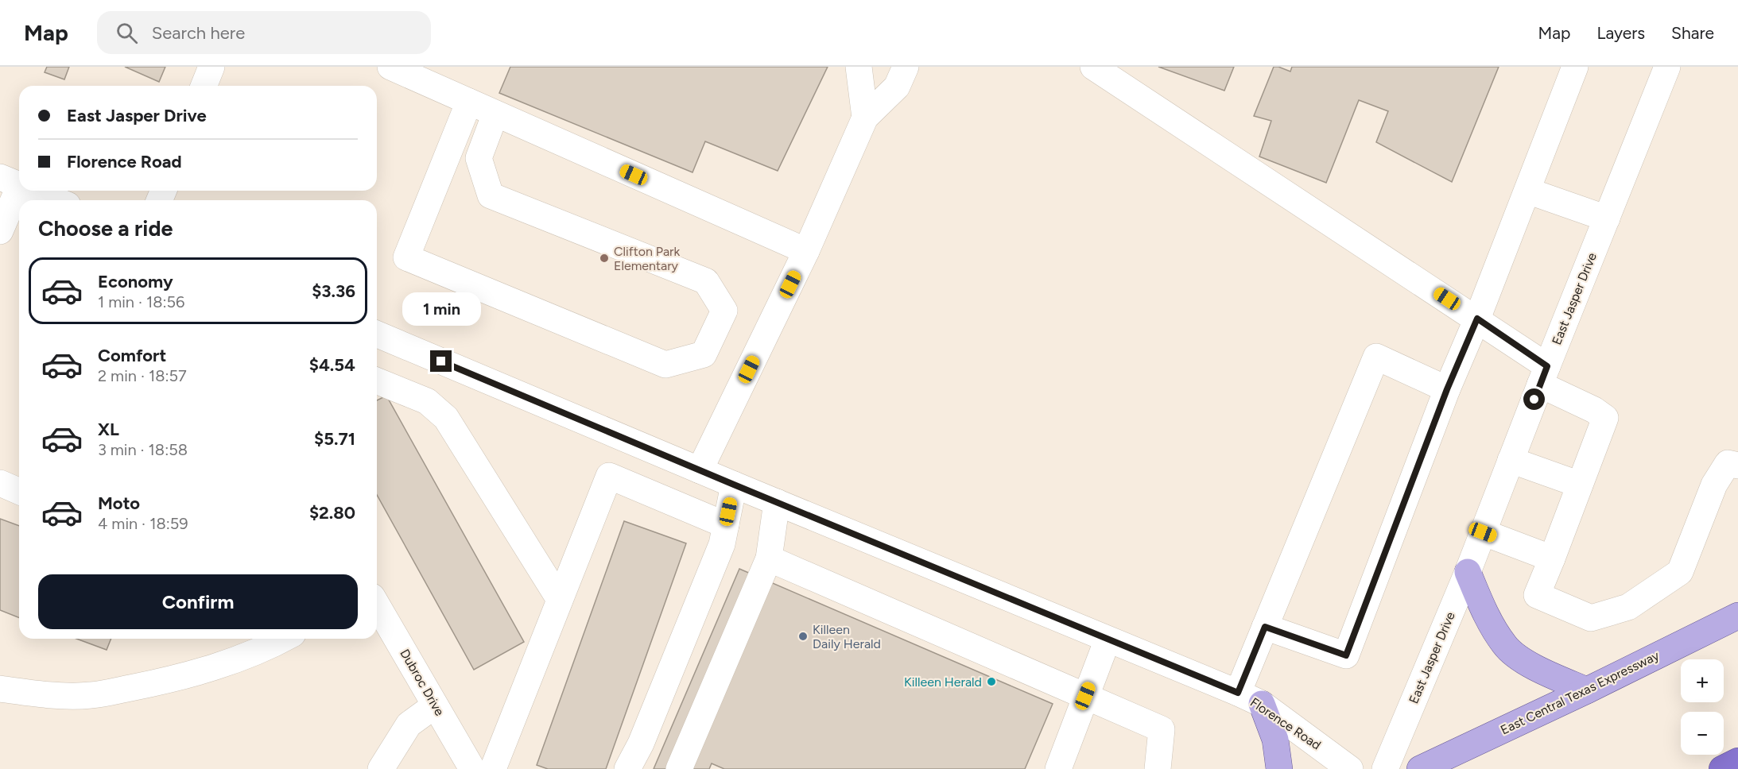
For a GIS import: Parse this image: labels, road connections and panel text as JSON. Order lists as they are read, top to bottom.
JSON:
{
  "streets": {
    "main road": ["East Central Texas Expressway"],
    "street": ["East Jasper Drive", "Dubroc Drive", "Florence Road"]
  },
  "places": ["Clifton Park Elementary", "Killeen Daily Herald", "Killeen Herald"],
  "page": {
    "header": "Map",
    "search": "Search here",
    "nav": ["Map", "Layers", "Share"],
    "banner": ["East Jasper Drive", "Florence Road"],
    "heading": "Choose a ride",
    "list": [
      {
        "name": "Economy",
        "note": "1 min · 18:56",
        "value": "$3.36"
      },
      {
        "name": "Comfort",
        "note": "2 min · 18:57",
        "value": "$4.54"
      },
      {
        "name": "XL",
        "note": "3 min · 18:58",
        "value": "$5.71"
      },
      {
        "name": "Moto",
        "note": "4 min · 18:59",
        "value": "$2.80"
      }
    ],
    "bubble": "1 min",
    "buttons": "Confirm",
    "map_buttons": ["+", "−"]
  }
}
